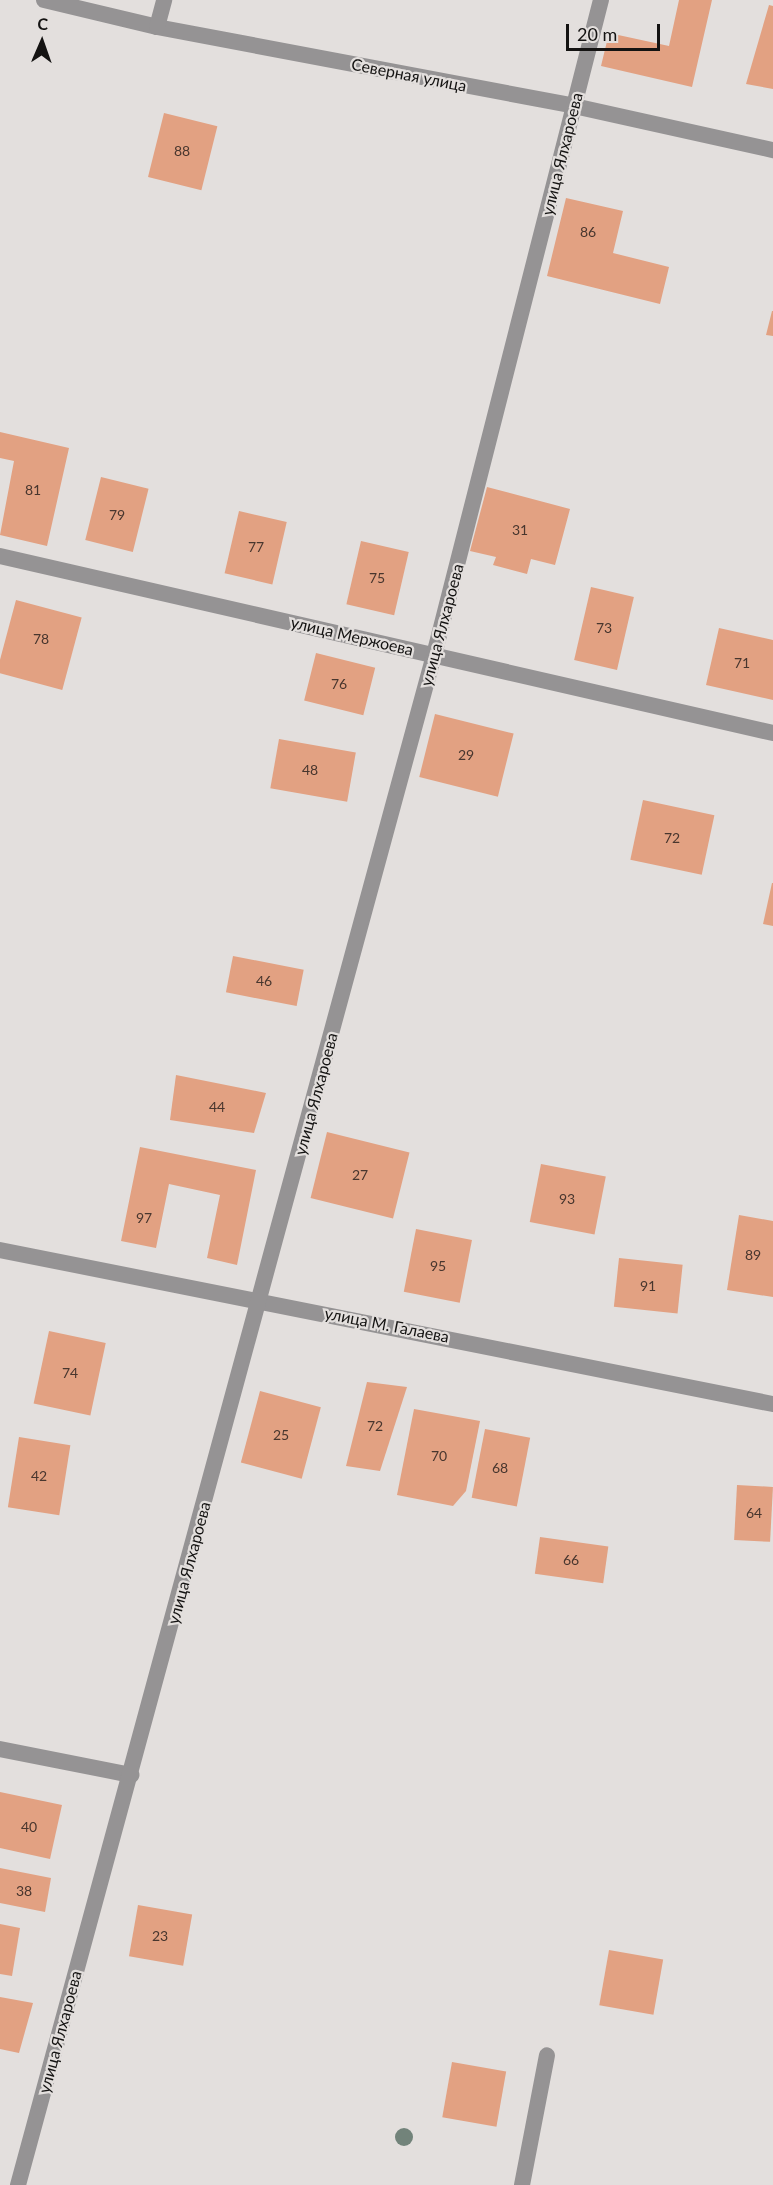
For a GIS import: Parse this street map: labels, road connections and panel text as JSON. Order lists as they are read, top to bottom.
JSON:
{
  "streets": {
    "street": [
      "Северная улица",
      "улица Ялхароева",
      "улица Мержоева",
      "улица М. Галаева"
    ]
  },
  "crossings": [
    ["Северная улица", "улица Ялхароева"],
    ["улица Ялхароева", "улица Мержоева"],
    ["улица Ялхароева", "улица М. Галаева"]
  ],
  "house_numbers": [
    "88",
    "86",
    "81",
    "79",
    "31",
    "77",
    "75",
    "73",
    "78",
    "71",
    "76",
    "29",
    "48",
    "72",
    "46",
    "44",
    "27",
    "93",
    "97",
    "89",
    "95",
    "91",
    "74",
    "72",
    "25",
    "70",
    "68",
    "42",
    "64",
    "66",
    "40",
    "38",
    "23"
  ],
  "scale_bar": "20 m",
  "north": "top"
}
